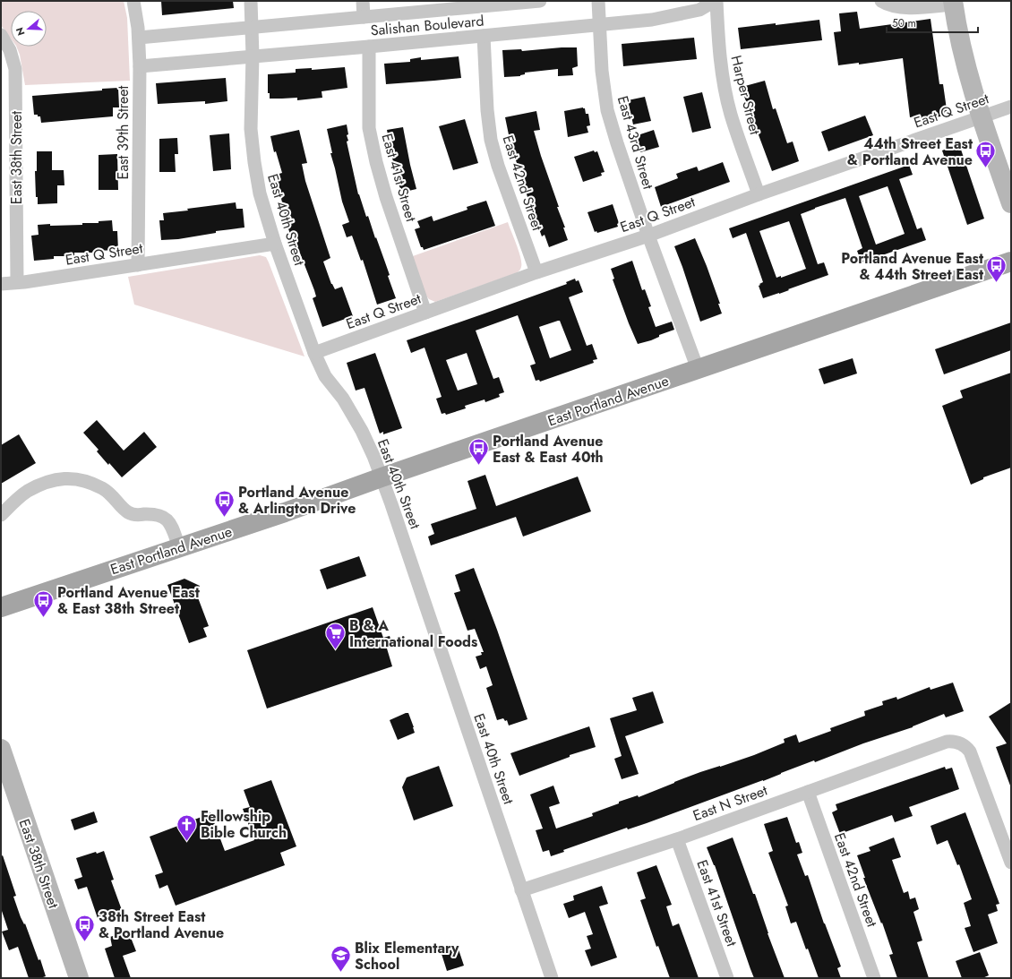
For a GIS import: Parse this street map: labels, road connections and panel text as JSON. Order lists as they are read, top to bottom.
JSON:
{
  "streets": {
    "main road": ["East 38th Street", "East Portland Avenue"],
    "street": [
      "Salishan Boulevard",
      "Harper Street",
      "East Q Street",
      "East 39th Street",
      "East 43rd Street",
      "East 41st Street",
      "East 42nd Street",
      "East 40th Street",
      "East N Street"
    ]
  },
  "crossings": [
    ["Salishan Boulevard", "Harper Street"],
    ["Salishan Boulevard", "East 39th Street"],
    ["Salishan Boulevard", "East 43rd Street"],
    ["Salishan Boulevard", "East 41st Street"],
    ["Salishan Boulevard", "East 42nd Street"],
    ["Salishan Boulevard", "East 40th Street"],
    ["Harper Street", "East Q Street"],
    ["East Q Street", "East 39th Street"],
    ["East Q Street", "East 43rd Street"],
    ["East Q Street", "East 38th Street"],
    ["East Q Street", "East 41st Street"],
    ["East Q Street", "East 42nd Street"],
    ["East Q Street", "East 40th Street"],
    ["East 43rd Street", "East Portland Avenue"],
    ["East 41st Street", "East N Street"],
    ["East 42nd Street", "East N Street"],
    ["East 40th Street", "East Portland Avenue"],
    ["East 40th Street", "East N Street"]
  ],
  "places": {
    "bus stop": [
      "44th Street East & Portland Avenue",
      "Portland Avenue East & 44th Street East",
      "Portland Avenue East & East 40th",
      "Portland Avenue & Arlington Drive",
      "Portland Avenue East & East 38th Street",
      "38th Street East & Portland Avenue"
    ],
    "supermarket": ["B & A International Foods"],
    "church": ["Fellowship Bible Church"],
    "school or university": ["Blix Elementary School"]
  },
  "scale_bar": "50 m",
  "north": "left"
}
